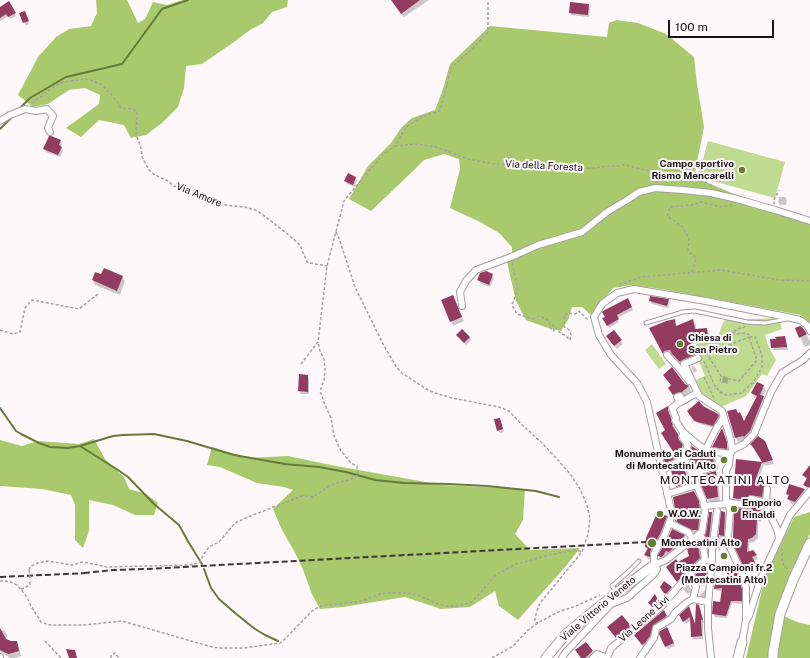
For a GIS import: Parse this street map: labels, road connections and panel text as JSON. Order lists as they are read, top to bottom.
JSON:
{
  "streets": {
    "street": ["Viale Vittorio Veneto", "Via Leone Livi"],
    "path": ["Via della Foresta", "Via Amore"]
  },
  "districts": ["MONTECATINI ALTO"],
  "places": [
    "Campo sportivo Rismo Mencarelli",
    "Chiesa di San Pietro",
    "Monumento ai Caduti di Montecatini Alto",
    "Emporio Rinaldi",
    "W.O.W.",
    "Montecatini Alto",
    "Piazza Campioni fr.2 (Montecatini Alto)"
  ],
  "scale_bar": "100 m"
}
